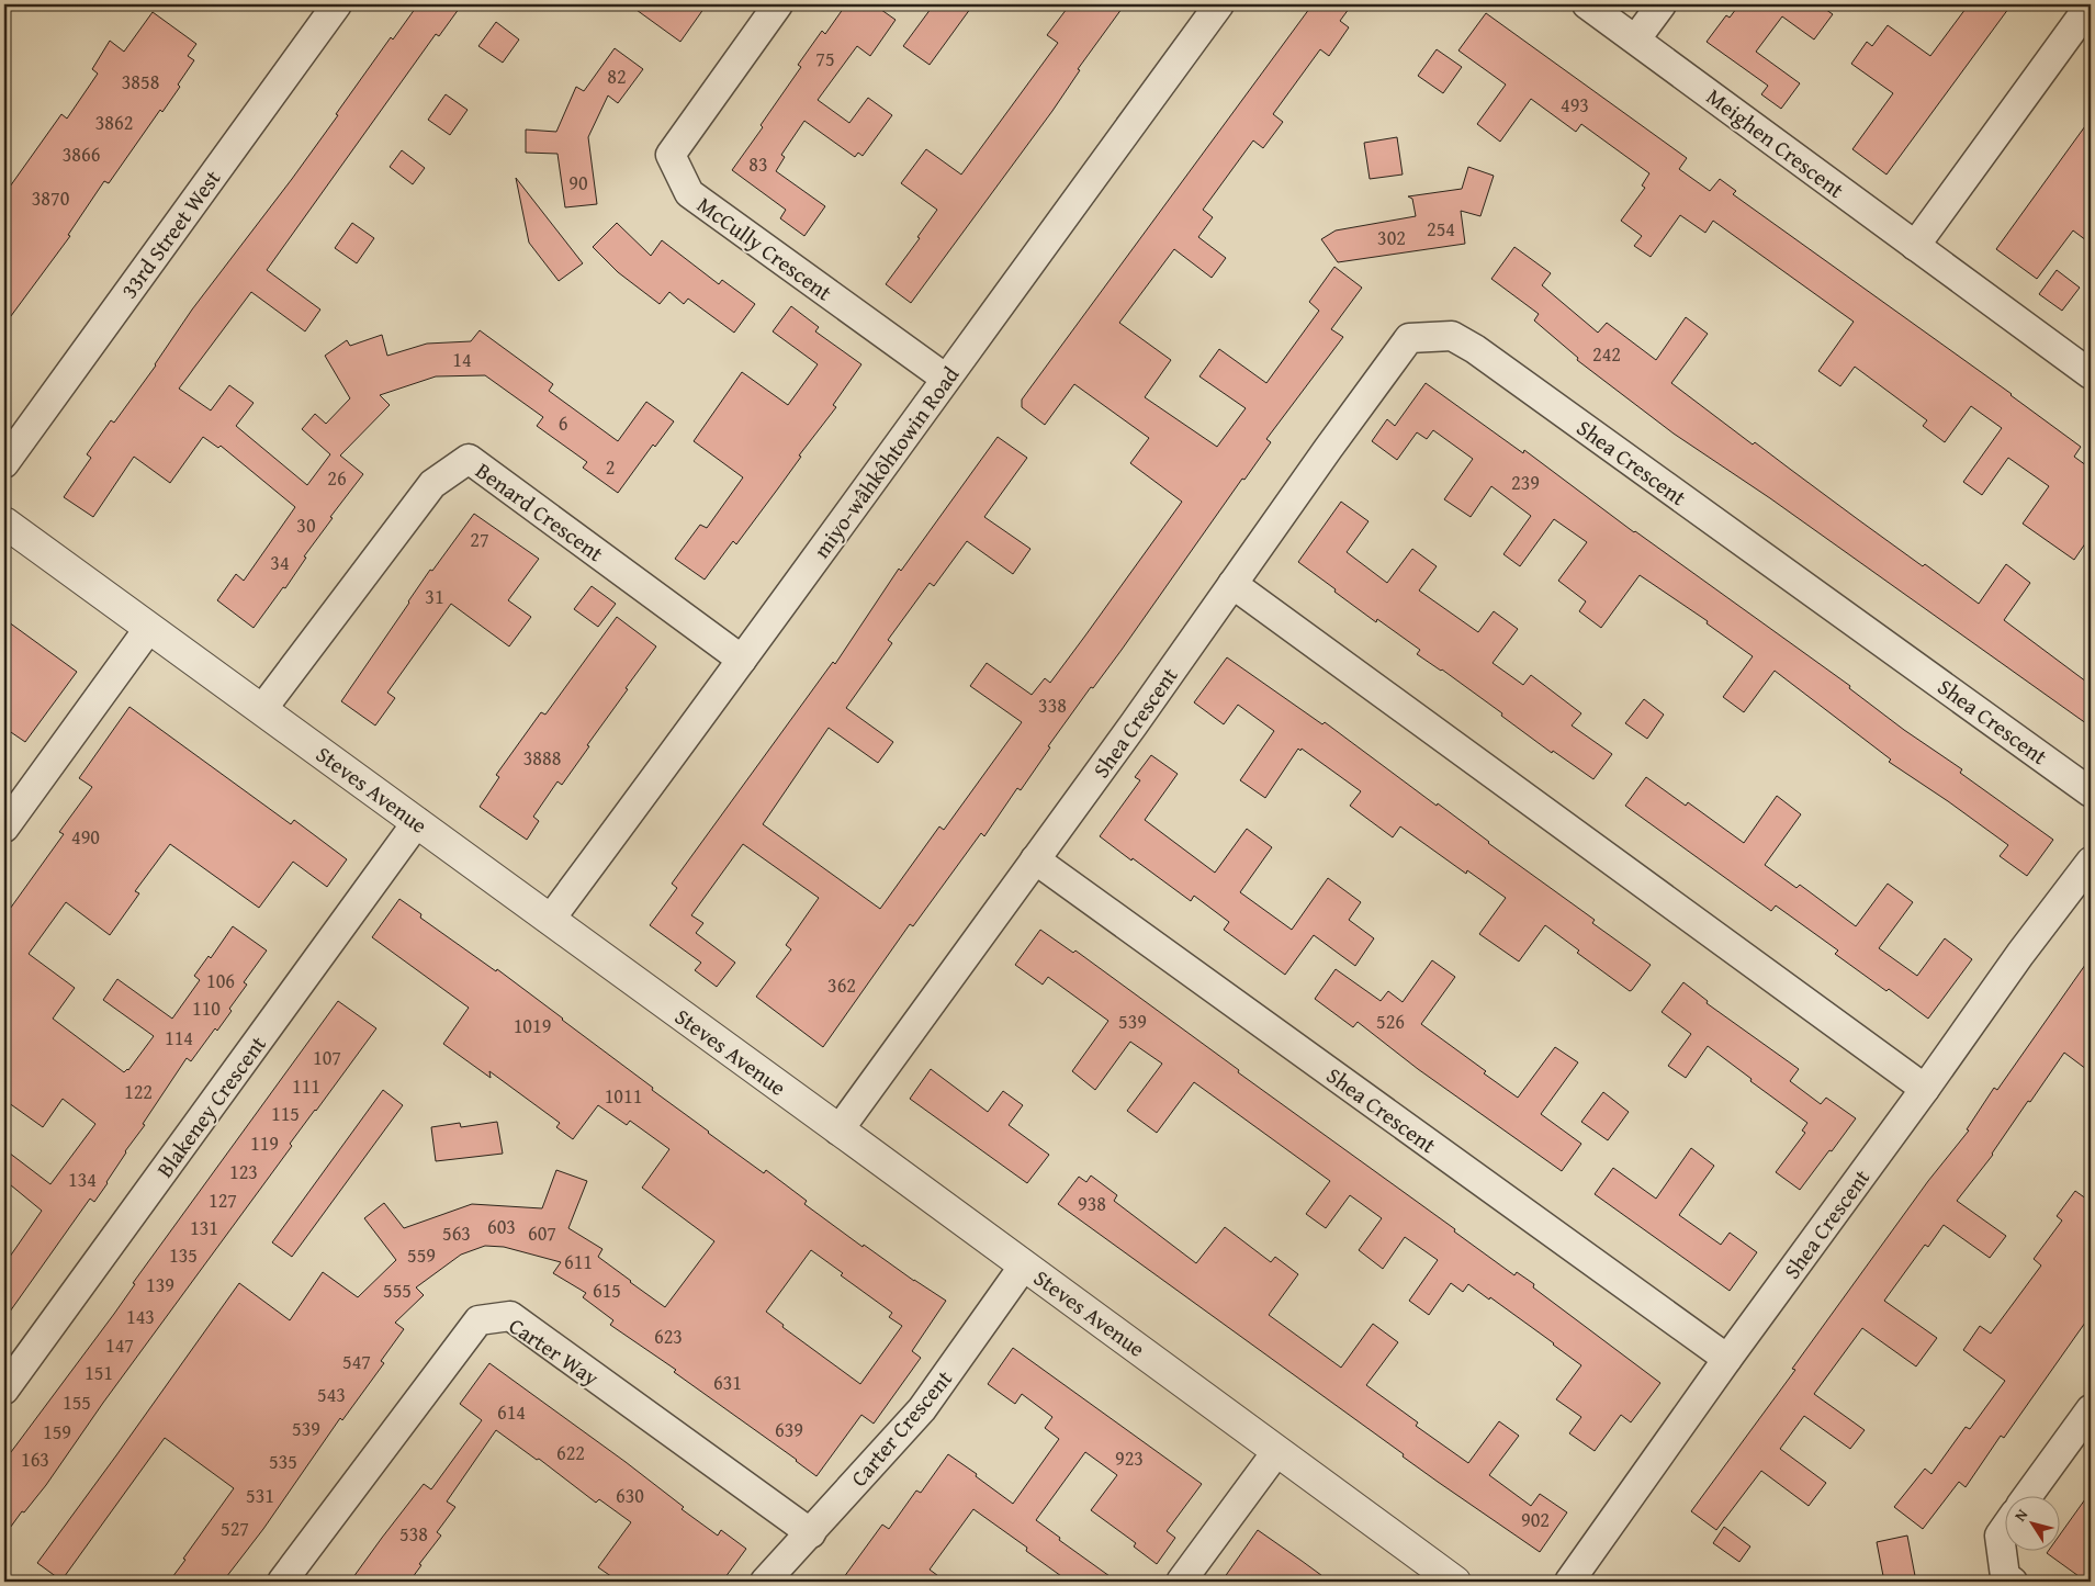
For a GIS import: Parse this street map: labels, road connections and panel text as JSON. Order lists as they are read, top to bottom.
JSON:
{
  "streets": {
    "street": [
      "Meighen Crescent",
      "33rd Street West",
      "McCully Crescent",
      "miyo-wâhkôhtowin Road",
      "Shea Crescent",
      "Benard Crescent",
      "Steves Avenue",
      "Blakeney Crescent",
      "Carter Way",
      "Carter Crescent"
    ]
  },
  "crossings": [
    ["McCully Crescent", "miyo-wâhkôhtowin Road"],
    ["miyo-wâhkôhtowin Road", "Benard Crescent"],
    ["miyo-wâhkôhtowin Road", "Steves Avenue"],
    ["Shea Crescent", "Steves Avenue"],
    ["Benard Crescent", "Steves Avenue"],
    ["Steves Avenue", "Blakeney Crescent"],
    ["Steves Avenue", "Carter Crescent"],
    ["Carter Way", "Carter Crescent"]
  ],
  "house_numbers": [
    "75",
    "82",
    "3858",
    "493",
    "3862",
    "3866",
    "83",
    "90",
    "3870",
    "254",
    "302",
    "242",
    "14",
    "6",
    "2",
    "26",
    "239",
    "30",
    "27",
    "34",
    "31",
    "338",
    "3888",
    "490",
    "106",
    "362",
    "110",
    "539",
    "526",
    "1019",
    "114",
    "107",
    "111",
    "122",
    "1011",
    "115",
    "119",
    "123",
    "134",
    "127",
    "938",
    "603",
    "131",
    "563",
    "607",
    "135",
    "559",
    "611",
    "139",
    "555",
    "615",
    "143",
    "623",
    "147",
    "547",
    "151",
    "631",
    "543",
    "155",
    "614",
    "539",
    "639",
    "159",
    "622",
    "923",
    "163",
    "535",
    "531",
    "630",
    "902",
    "527",
    "538"
  ],
  "north": "top left"
}
